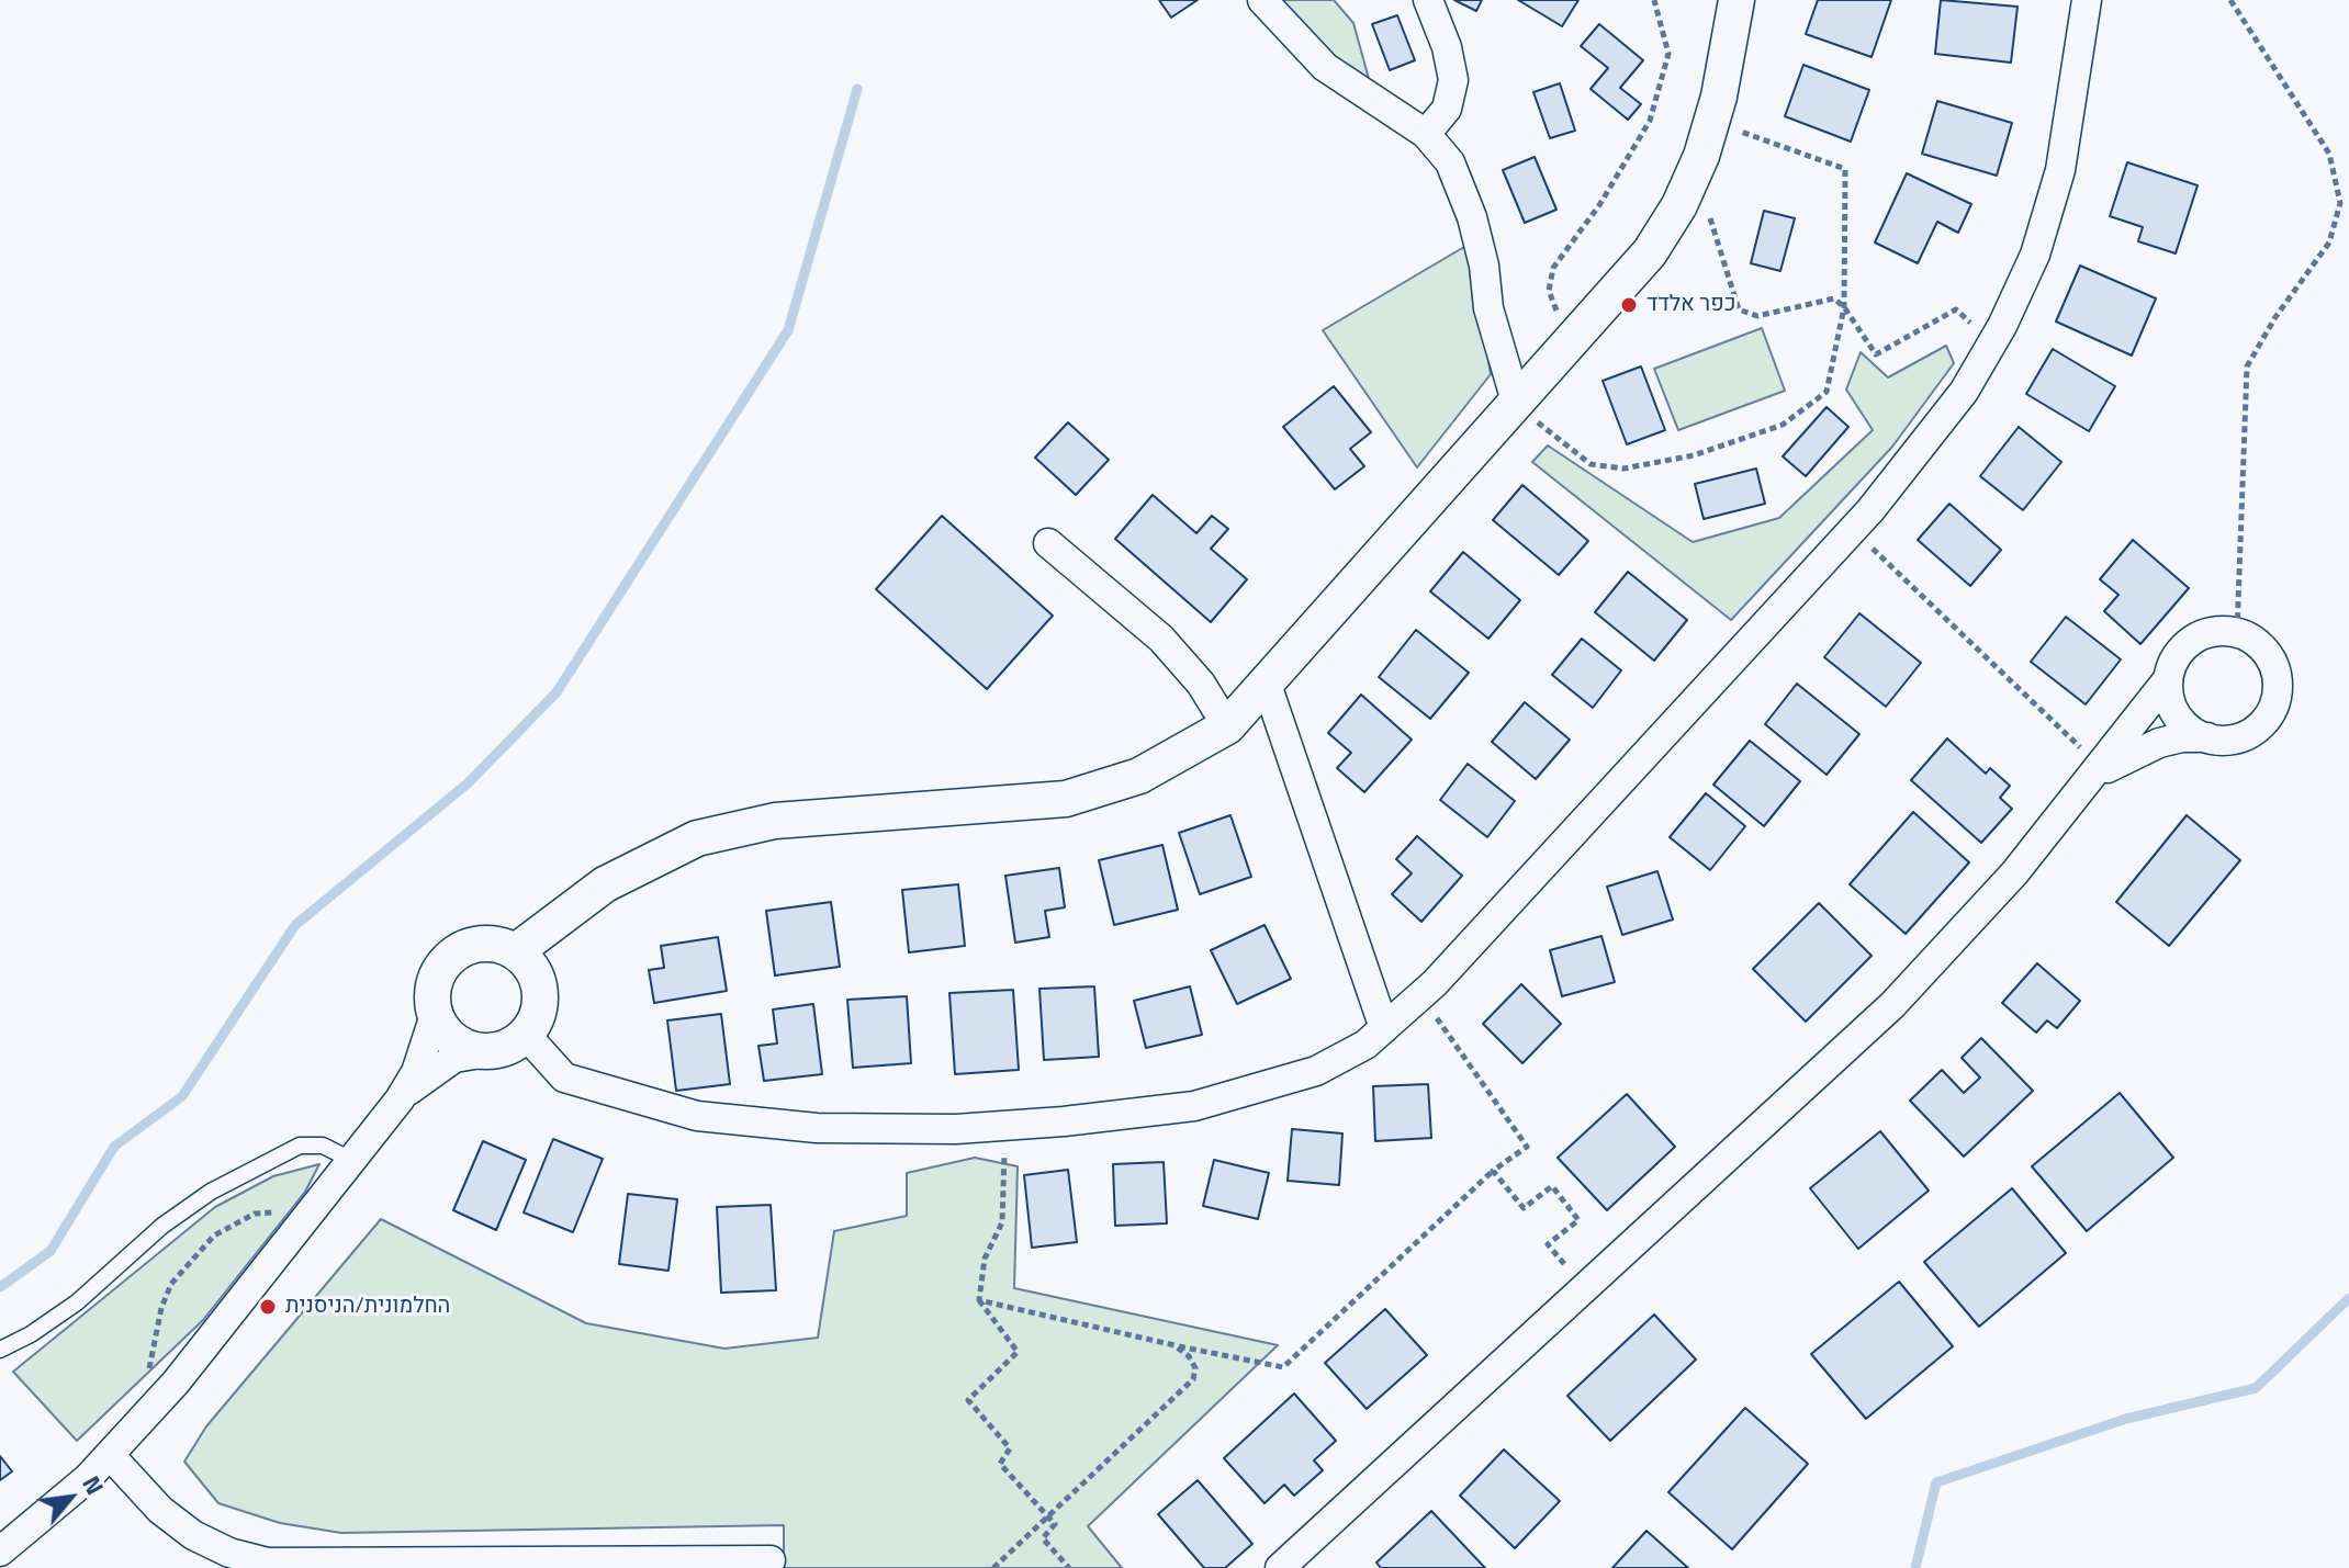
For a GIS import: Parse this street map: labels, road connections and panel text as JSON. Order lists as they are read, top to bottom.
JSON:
{
  "places": ["כפר אלדד", "החלמונית/הניסנית"],
  "north": "top right"
}
